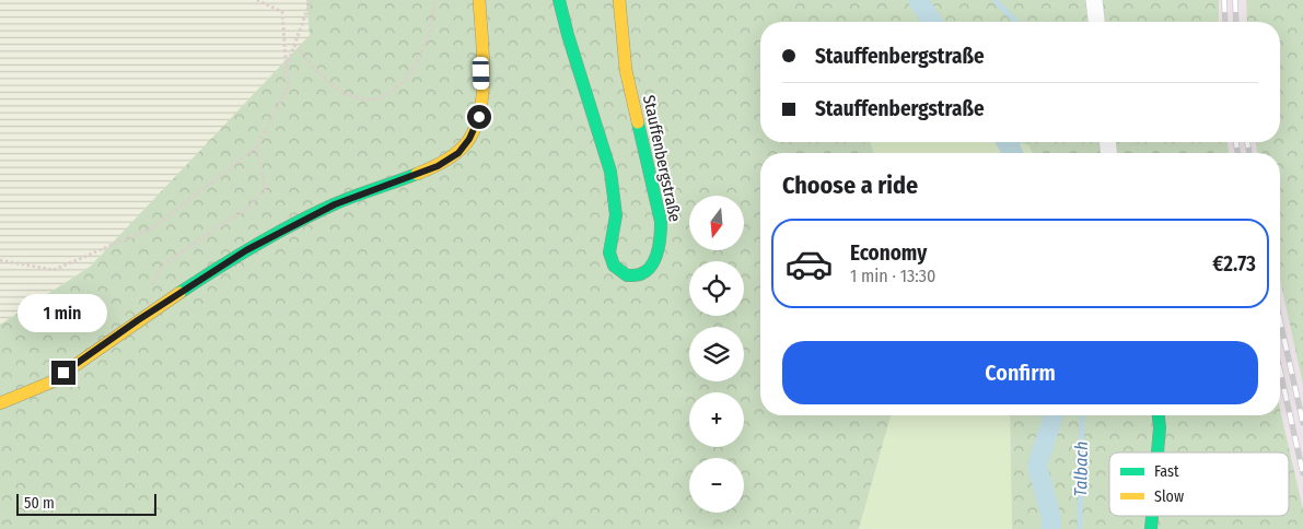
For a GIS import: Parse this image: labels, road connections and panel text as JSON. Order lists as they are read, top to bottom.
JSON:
{
  "streets": {
    "street": ["Stauffenbergstraße"]
  },
  "water": ["Talbach"],
  "legend": ["Fast", "Slow"],
  "scale_bar": "50 m",
  "north": "bottom",
  "page": {
    "banner": ["Stauffenbergstraße", "Stauffenbergstraße"],
    "heading": "Choose a ride",
    "map_buttons": ["+", "−"],
    "list": [
      {
        "name": "Economy",
        "note": "1 min · 13:30",
        "value": "€2.73"
      }
    ],
    "bubble": "1 min",
    "buttons": "Confirm",
    "scale": "50 m"
  }
}
